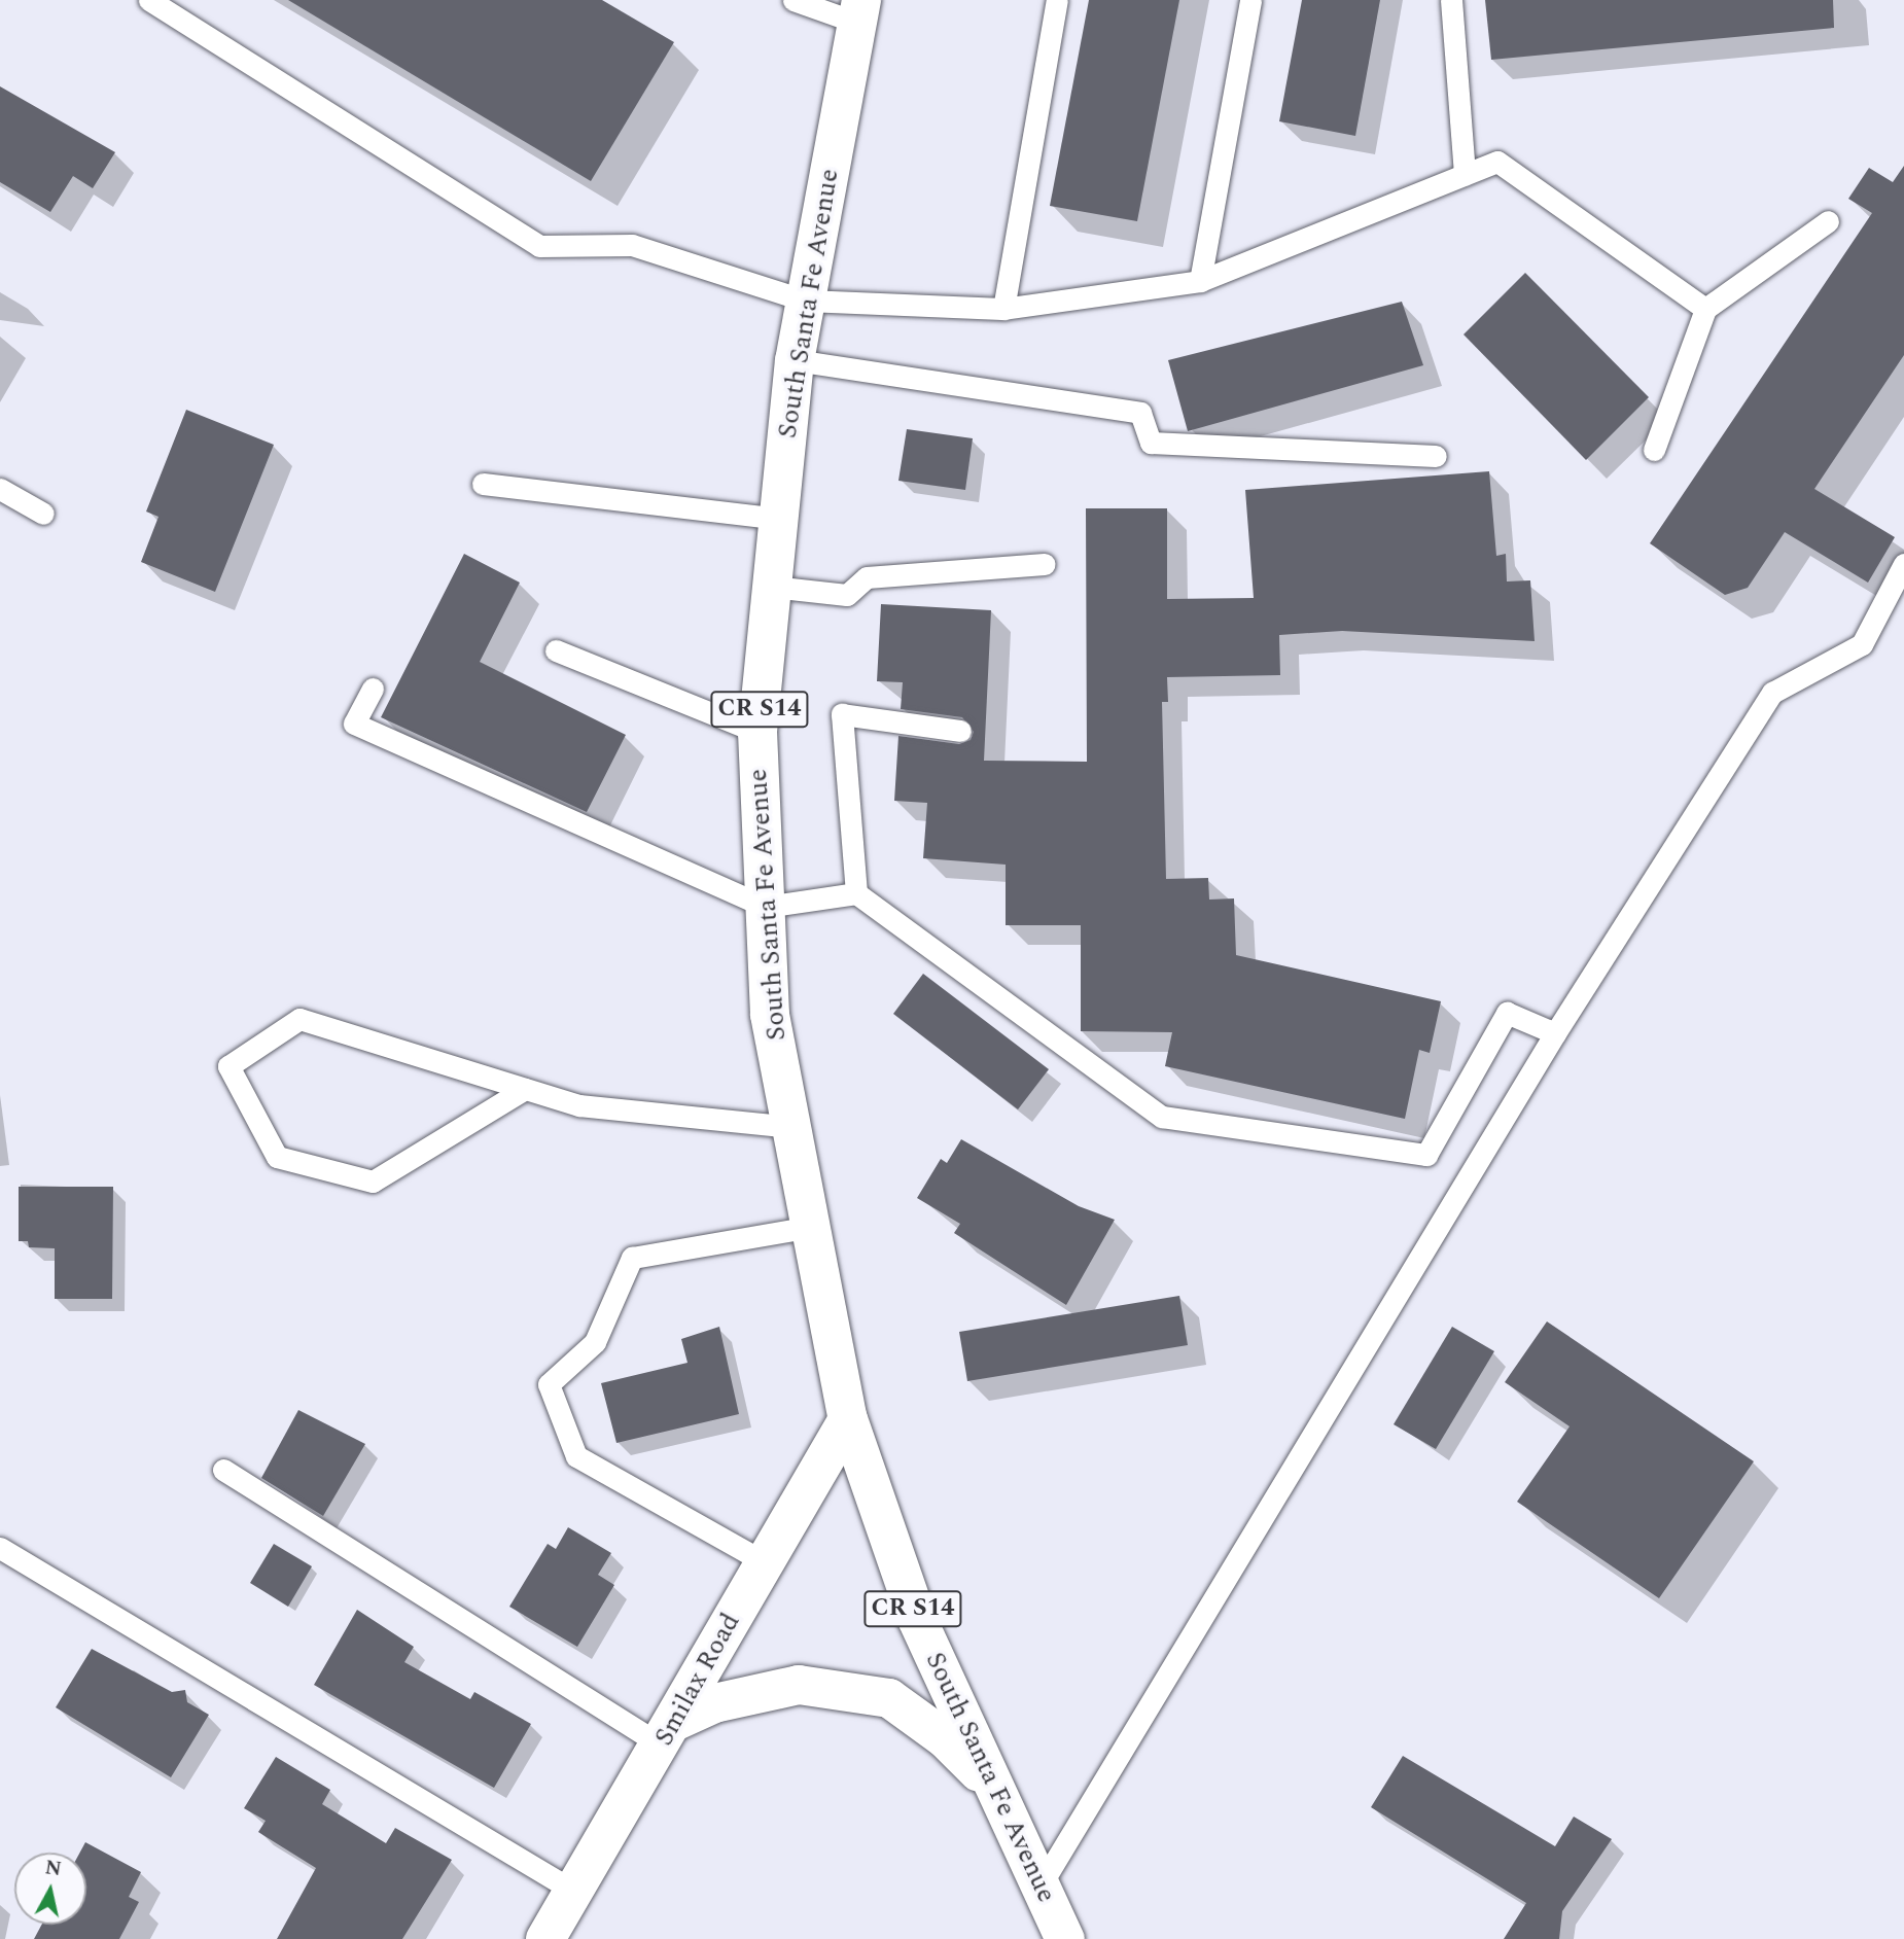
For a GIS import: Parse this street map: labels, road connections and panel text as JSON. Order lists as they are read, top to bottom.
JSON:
{
  "streets": {
    "main road": ["South Santa Fe Avenue", "CR S14", "Smilax Road"]
  },
  "crossings": [
    ["South Santa Fe Avenue", "Smilax Road"]
  ],
  "north": "top"
}
